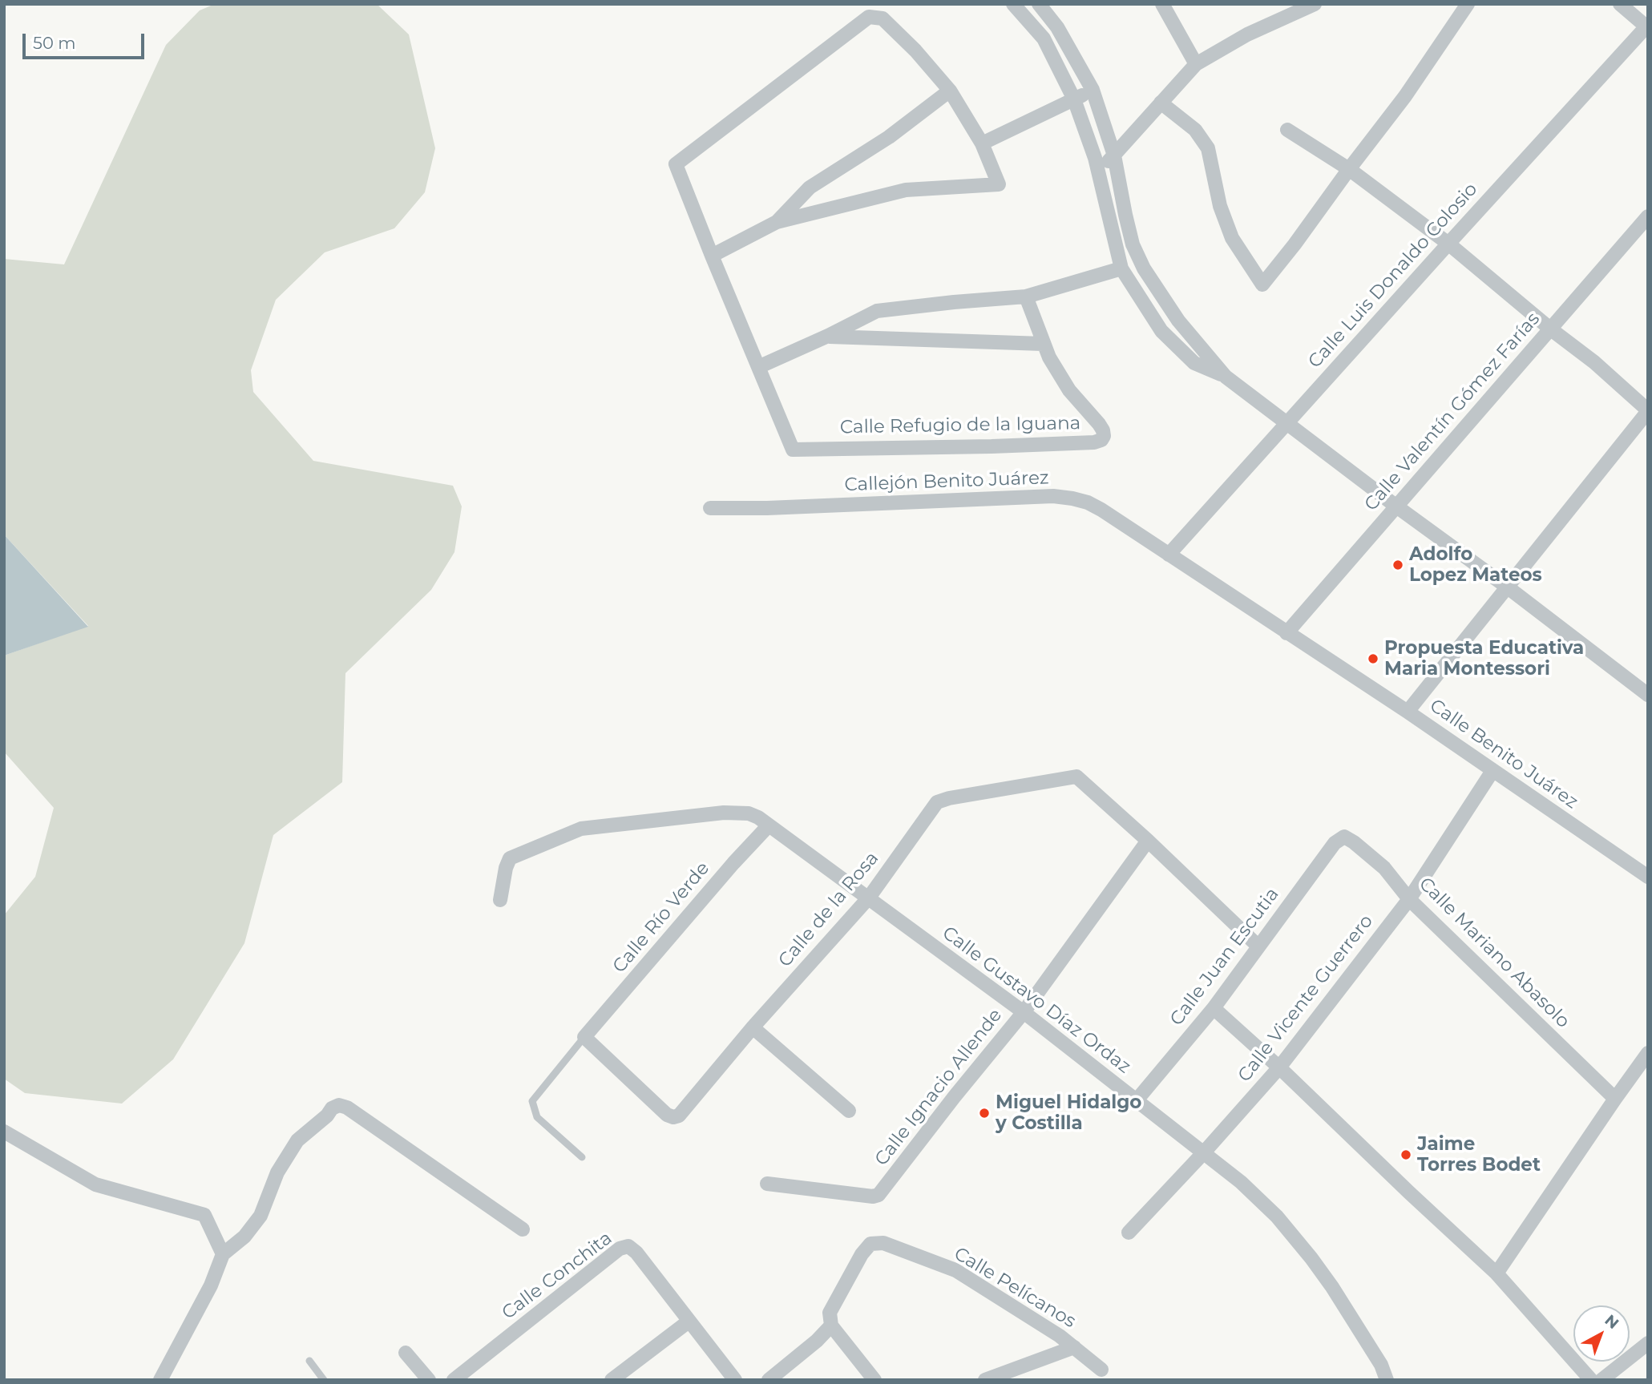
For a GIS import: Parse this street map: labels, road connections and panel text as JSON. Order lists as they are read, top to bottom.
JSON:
{
  "streets": {
    "street": [
      "Calle Luis Donaldo Colosio",
      "Calle Valentín Gómez Farías",
      "Calle Refugio de la Iguana",
      "Callejón Benito Juárez",
      "Calle Benito Juárez",
      "Calle de la Rosa",
      "Calle Río Verde",
      "Calle Mariano Abasolo",
      "Calle Juan Escutia",
      "Calle Vicente Guerrero",
      "Calle Gustavo Díaz Ordaz",
      "Calle Ignacio Allende",
      "Calle Conchita",
      "Calle Pelícanos"
    ]
  },
  "crossings": [
    ["Calle Luis Donaldo Colosio", "Callejón Benito Juárez"],
    ["Calle Luis Donaldo Colosio", "Calle Benito Juárez"],
    ["Calle Valentín Gómez Farías", "Calle Benito Juárez"],
    ["Callejón Benito Juárez", "Calle Benito Juárez"],
    ["Calle Benito Juárez", "Calle Vicente Guerrero"],
    ["Calle de la Rosa", "Calle Río Verde"],
    ["Calle de la Rosa", "Calle Gustavo Díaz Ordaz"],
    ["Calle de la Rosa", "Calle Ignacio Allende"],
    ["Calle Río Verde", "Calle Gustavo Díaz Ordaz"],
    ["Calle Mariano Abasolo", "Calle Juan Escutia"],
    ["Calle Mariano Abasolo", "Calle Vicente Guerrero"],
    ["Calle Juan Escutia", "Calle Gustavo Díaz Ordaz"],
    ["Calle Vicente Guerrero", "Calle Gustavo Díaz Ordaz"],
    ["Calle Gustavo Díaz Ordaz", "Calle Ignacio Allende"]
  ],
  "places": [
    "Adolfo Lopez Mateos",
    "Propuesta Educativa Maria Montessori",
    "Miguel Hidalgo y Costilla",
    "Jaime Torres Bodet"
  ],
  "scale_bar": "50 m",
  "north": "top right"
}
